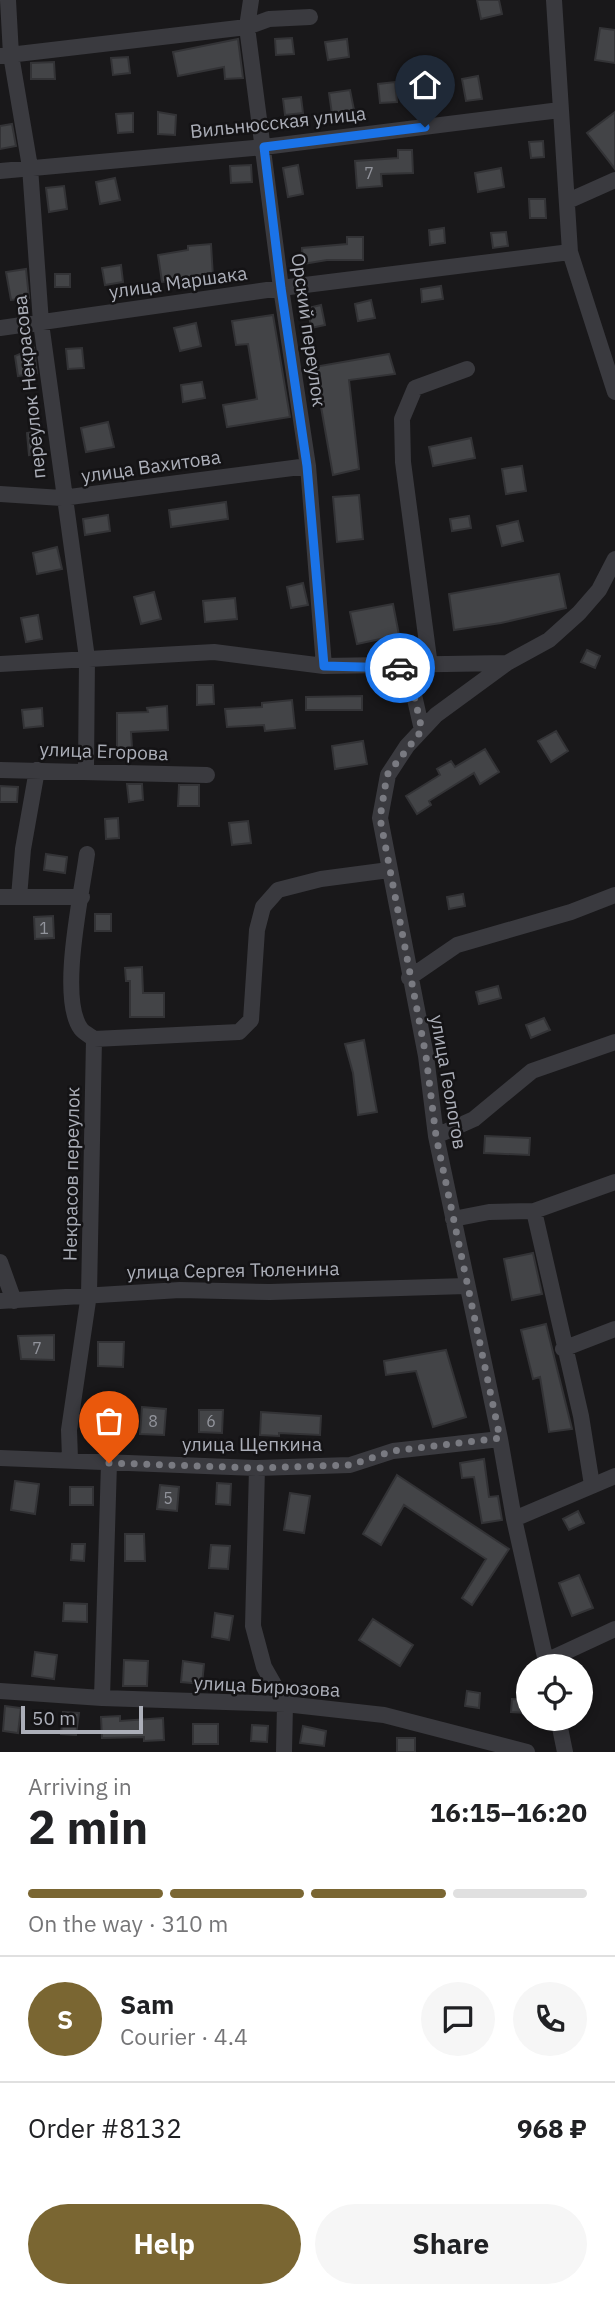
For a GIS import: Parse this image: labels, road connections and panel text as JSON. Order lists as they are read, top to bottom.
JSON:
{
  "streets": {
    "street": [
      "Вильнюсская улица",
      "улица Маршака",
      "Орский переулок",
      "переулок Некрасова",
      "улица Вахитова",
      "улица Егорова",
      "улица Геологов",
      "Некрасов переулок",
      "улица Сергея Тюленина",
      "улица Щепкина",
      "улица Бирюзова"
    ]
  },
  "crossings": [
    ["Вильнюсская улица", "Орский переулок"],
    ["Вильнюсская улица", "переулок Некрасова"],
    ["улица Маршака", "Орский переулок"],
    ["улица Маршака", "переулок Некрасова"],
    ["Орский переулок", "улица Вахитова"],
    ["переулок Некрасова", "улица Вахитова"],
    ["переулок Некрасова", "улица Егорова"],
    ["улица Геологов", "улица Сергея Тюленина"],
    ["улица Геологов", "улица Щепкина"],
    ["Некрасов переулок", "улица Сергея Тюленина"],
    ["Некрасов переулок", "улица Щепкина"]
  ],
  "house_numbers": [
    "7",
    "1",
    "7",
    "8",
    "6",
    "5"
  ],
  "scale_bar": "50 m",
  "page": {
    "scale": "50 m",
    "heading": ["2 min", "Arriving in", "16:15–16:20"],
    "panel": [
      "Sam",
      "Courier · 4.4",
      "Order #8132",
      "968 ₽"
    ],
    "bar": "On the way · 310 m",
    "round": "S",
    "buttons": ["Help", "Share"]
  }
}
